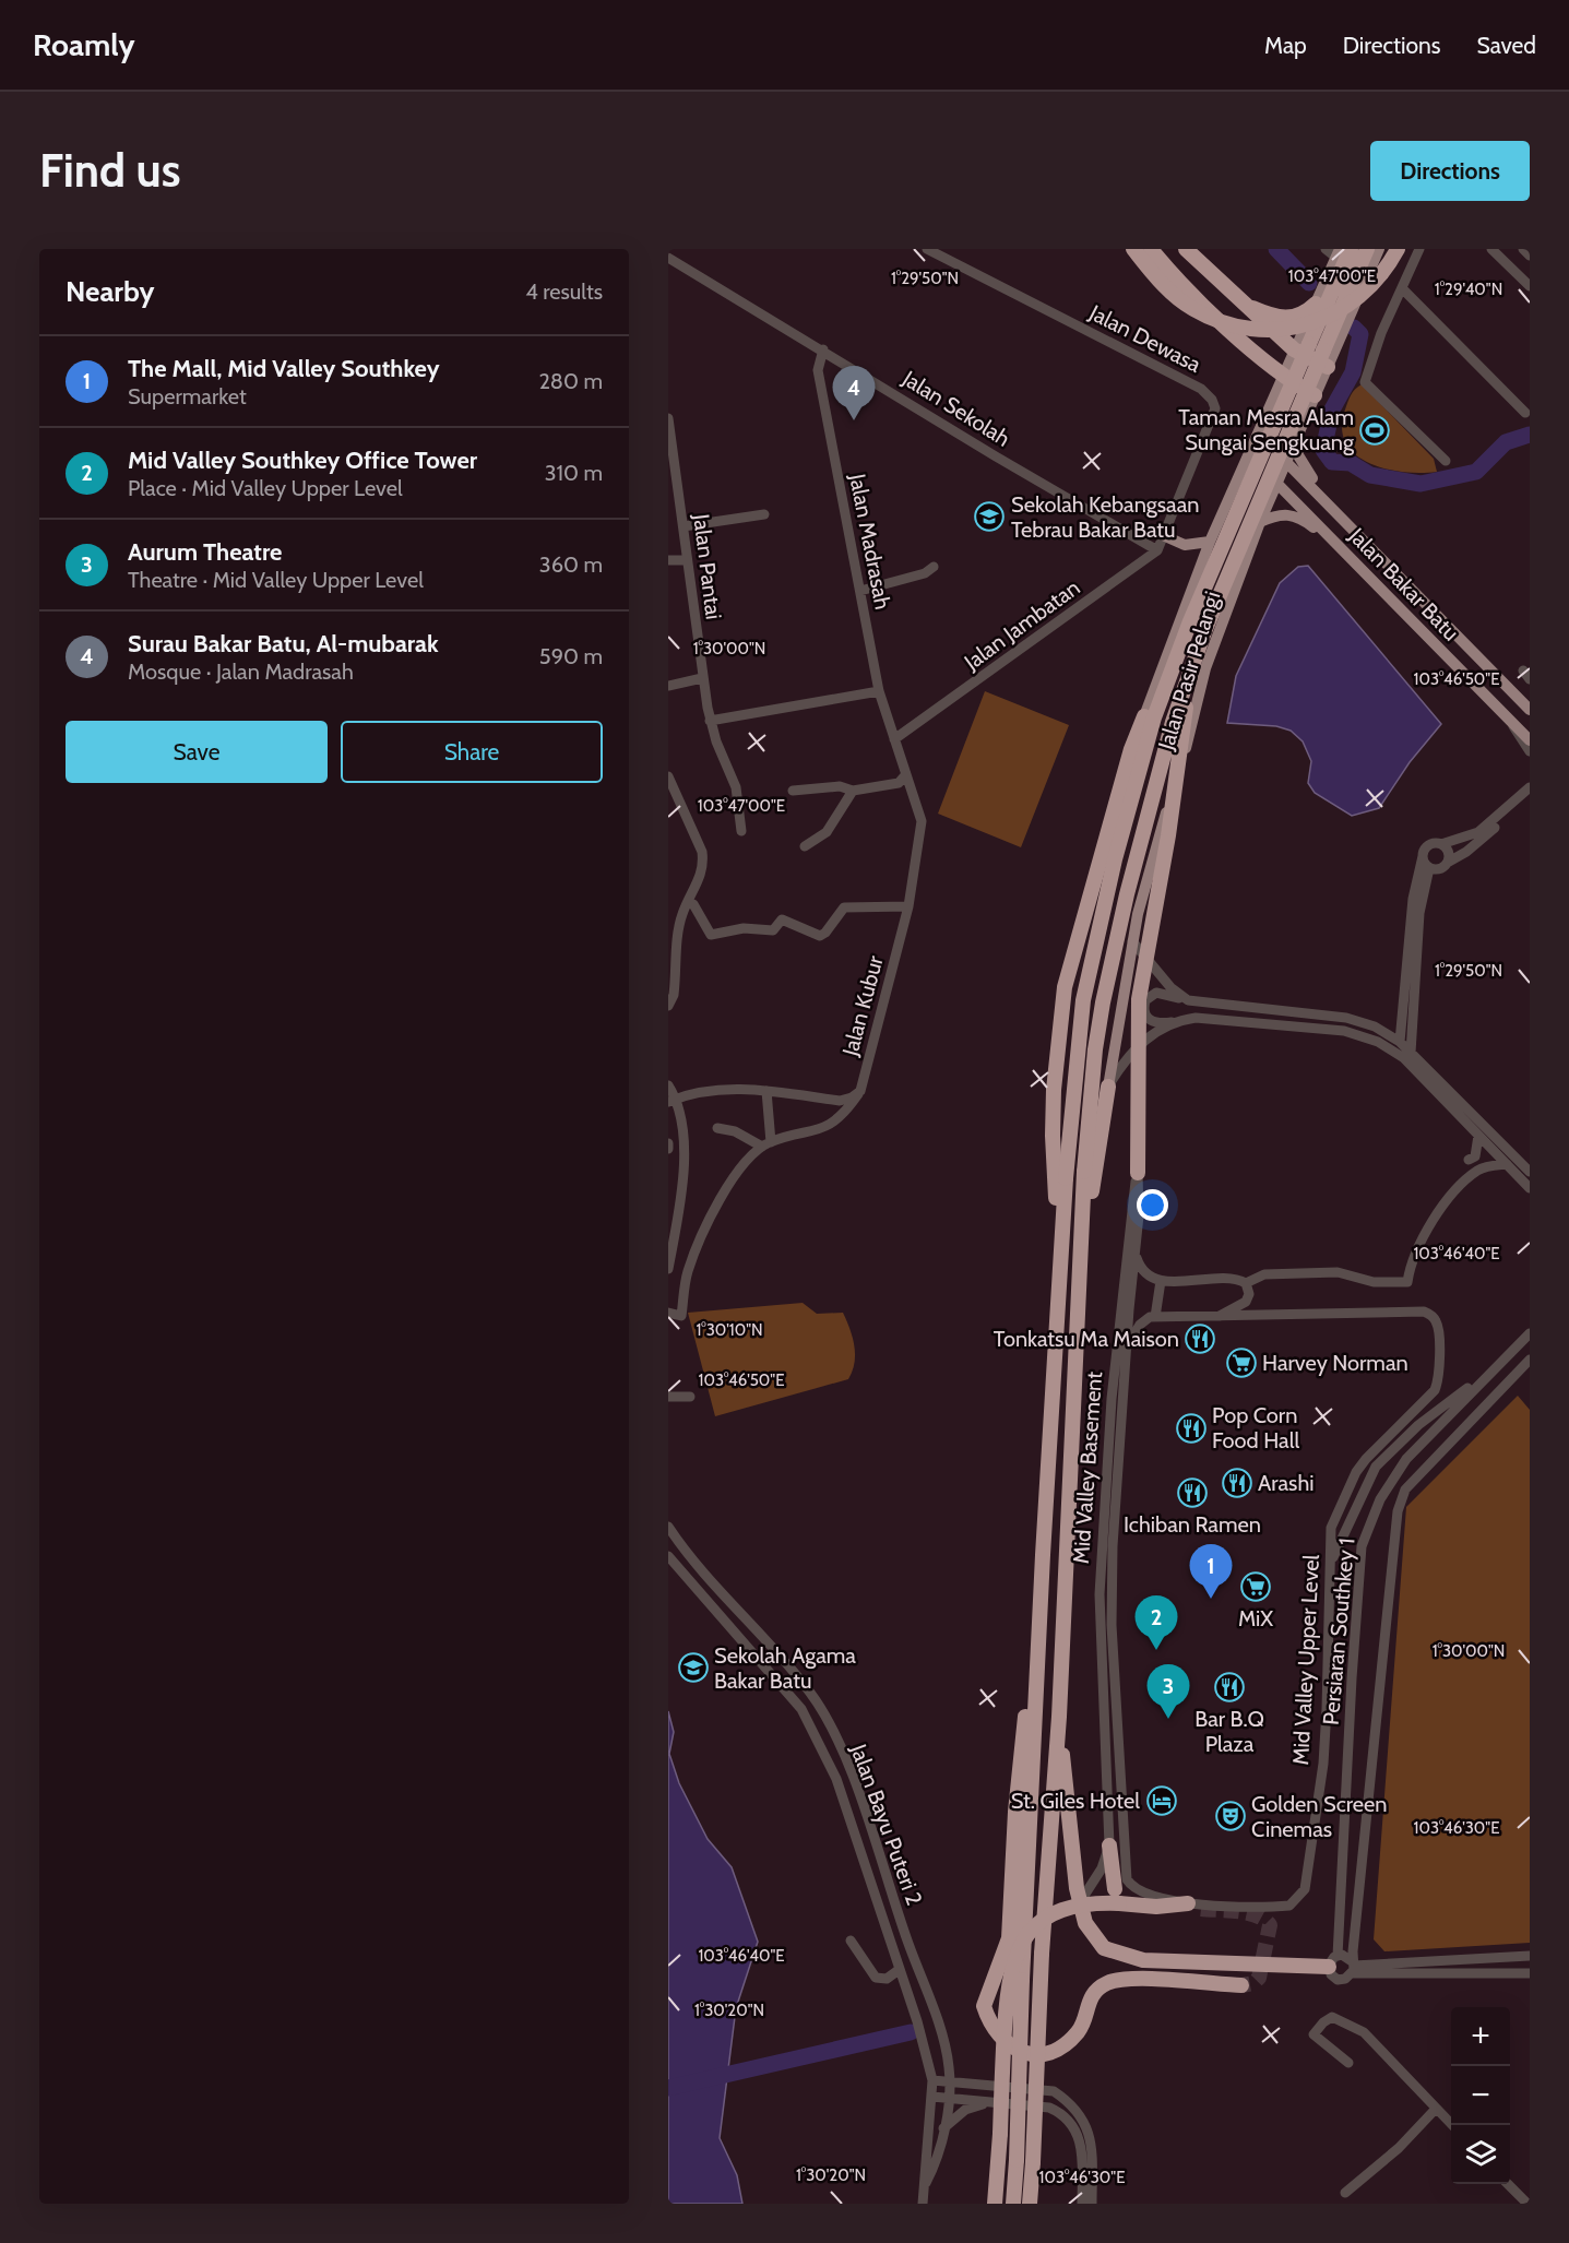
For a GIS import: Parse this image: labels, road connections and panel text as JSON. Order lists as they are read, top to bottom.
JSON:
{
  "streets": {
    "main road": ["Jalan Bakar Batu", "Jalan Pasir Pelangi"],
    "street": [
      "Jalan Dewasa",
      "Jalan Sekolah",
      "Jalan Madrasah",
      "Jalan Pantai",
      "Jalan Jambatan",
      "Jalan Kubur",
      "Mid Valley Basement",
      "Persiaran Southkey 1",
      "Mid Valley Upper Level",
      "Jalan Bayu Puteri 2"
    ]
  },
  "crossings": [
    ["Jalan Dewasa", "Jalan Jambatan"],
    ["Jalan Sekolah", "Jalan Madrasah"],
    ["Jalan Sekolah", "Jalan Jambatan"],
    ["Jalan Madrasah", "Jalan Jambatan"],
    ["Jalan Madrasah", "Jalan Kubur"],
    ["Jalan Bakar Batu", "Jalan Pasir Pelangi"],
    ["Jalan Jambatan", "Jalan Kubur"],
    ["Mid Valley Basement", "Mid Valley Upper Level"]
  ],
  "places": {
    "sports": ["Taman Mesra Alam Sungai Sengkuang"],
    "school or university": ["Sekolah Kebangsaan Tebrau Bakar Batu", "Sekolah Agama Bakar Batu"],
    "restaurant": [
      "Tonkatsu Ma Maison",
      "Pop Corn Food Hall",
      "Arashi",
      "Ichiban Ramen",
      "Bar B.Q Plaza"
    ],
    "supermarket": ["Harvey Norman", "MiX"],
    "hotel": ["St. Giles Hotel"],
    "theatre": ["Golden Screen Cinemas"]
  },
  "page": {
    "header": "Roamly",
    "nav": ["Map", "Directions", "Saved"],
    "buttons": [
      "Directions",
      ["Save", "Share"]
    ],
    "title": "Find us",
    "heading": ["Nearby", "4 results"],
    "list": [
      {
        "mark": "1",
        "name": "The Mall, Mid Valley Southkey",
        "note": "Supermarket",
        "value": "280 m"
      },
      {
        "mark": "2",
        "name": "Mid Valley Southkey Office Tower",
        "note": "Place · Mid Valley Upper Level",
        "value": "310 m"
      },
      {
        "mark": "3",
        "name": "Aurum Theatre",
        "note": "Theatre · Mid Valley Upper Level",
        "value": "360 m"
      },
      {
        "mark": "4",
        "name": "Surau Bakar Batu, Al-mubarak",
        "note": "Mosque · Jalan Madrasah",
        "value": "590 m"
      }
    ],
    "pins": [
      "4",
      "1",
      "2",
      "3"
    ],
    "map_buttons": ["+", "−"]
  },
  "coordinates": [
    "103°47'00\"E",
    "1°29'50\"N",
    "1°29'40\"N",
    "1°30'00\"N",
    "103°46'50\"E",
    "103°46'40\"E",
    "1°30'10\"N",
    "103°46'30\"E",
    "1°30'20\"N"
  ]
}
